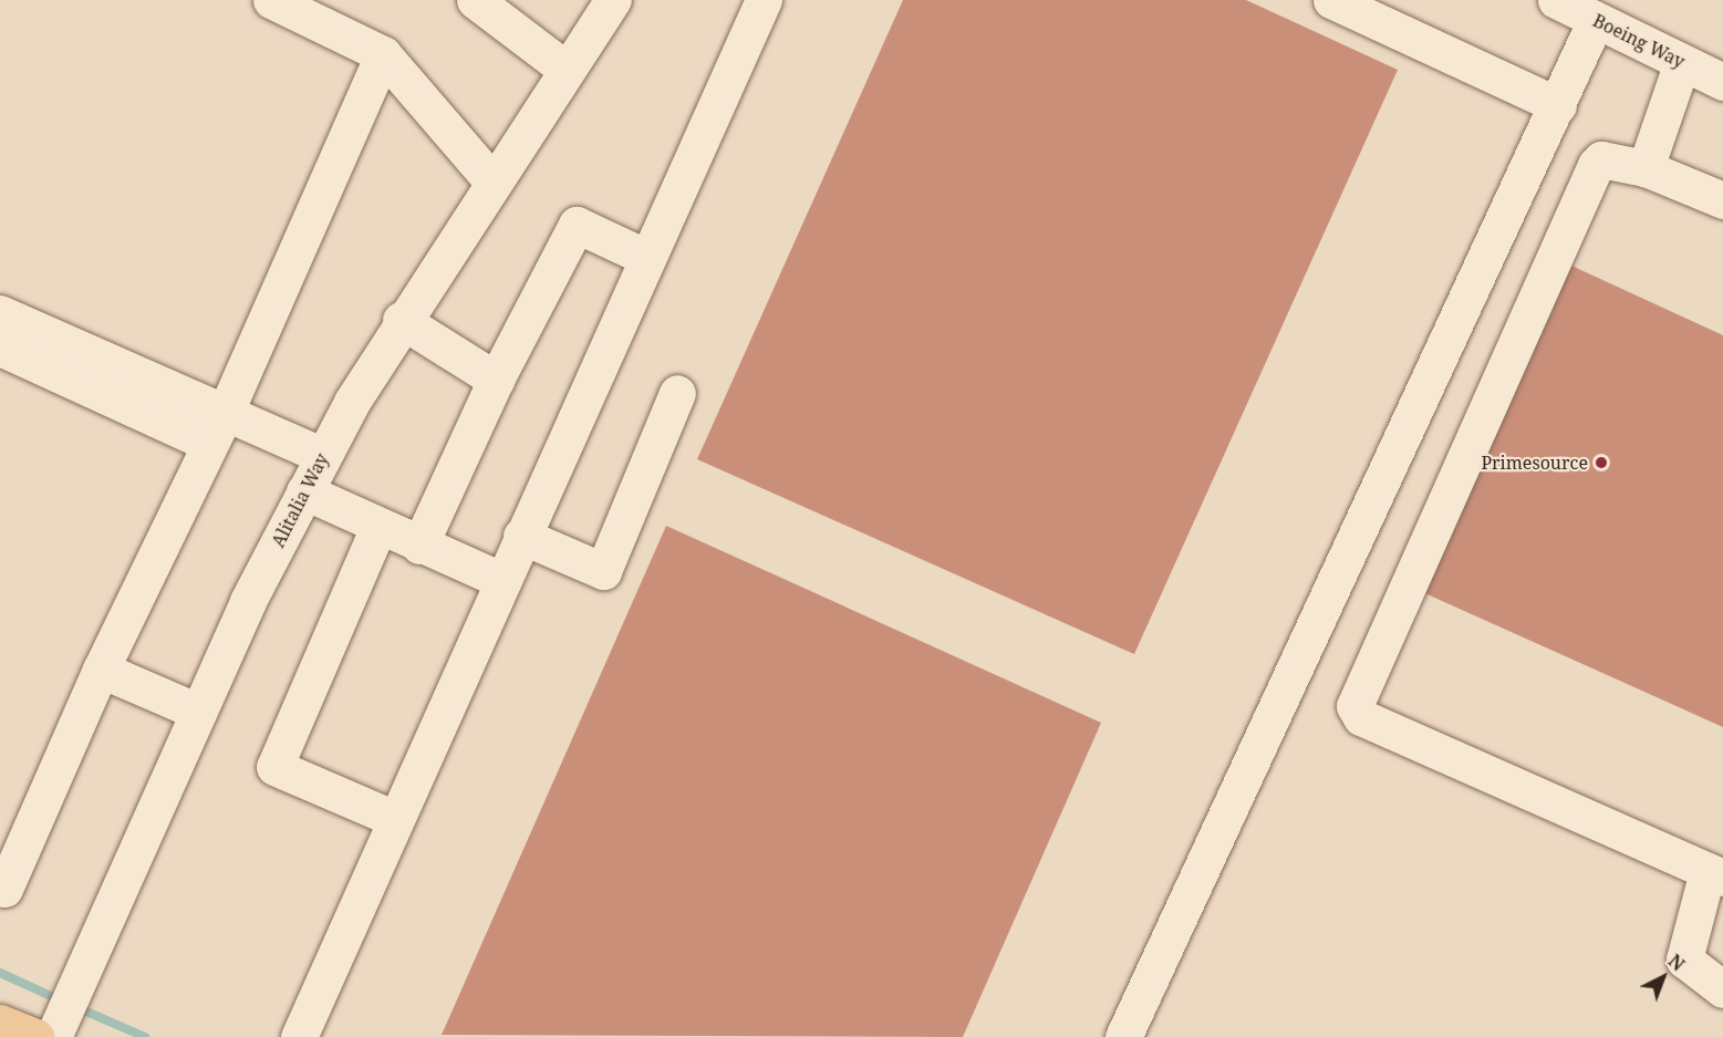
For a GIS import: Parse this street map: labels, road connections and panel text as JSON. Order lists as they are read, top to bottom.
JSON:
{
  "streets": {
    "street": ["Boeing Way", "Alitalia Way"]
  },
  "places": ["Primesource"],
  "north": "top right"
}
